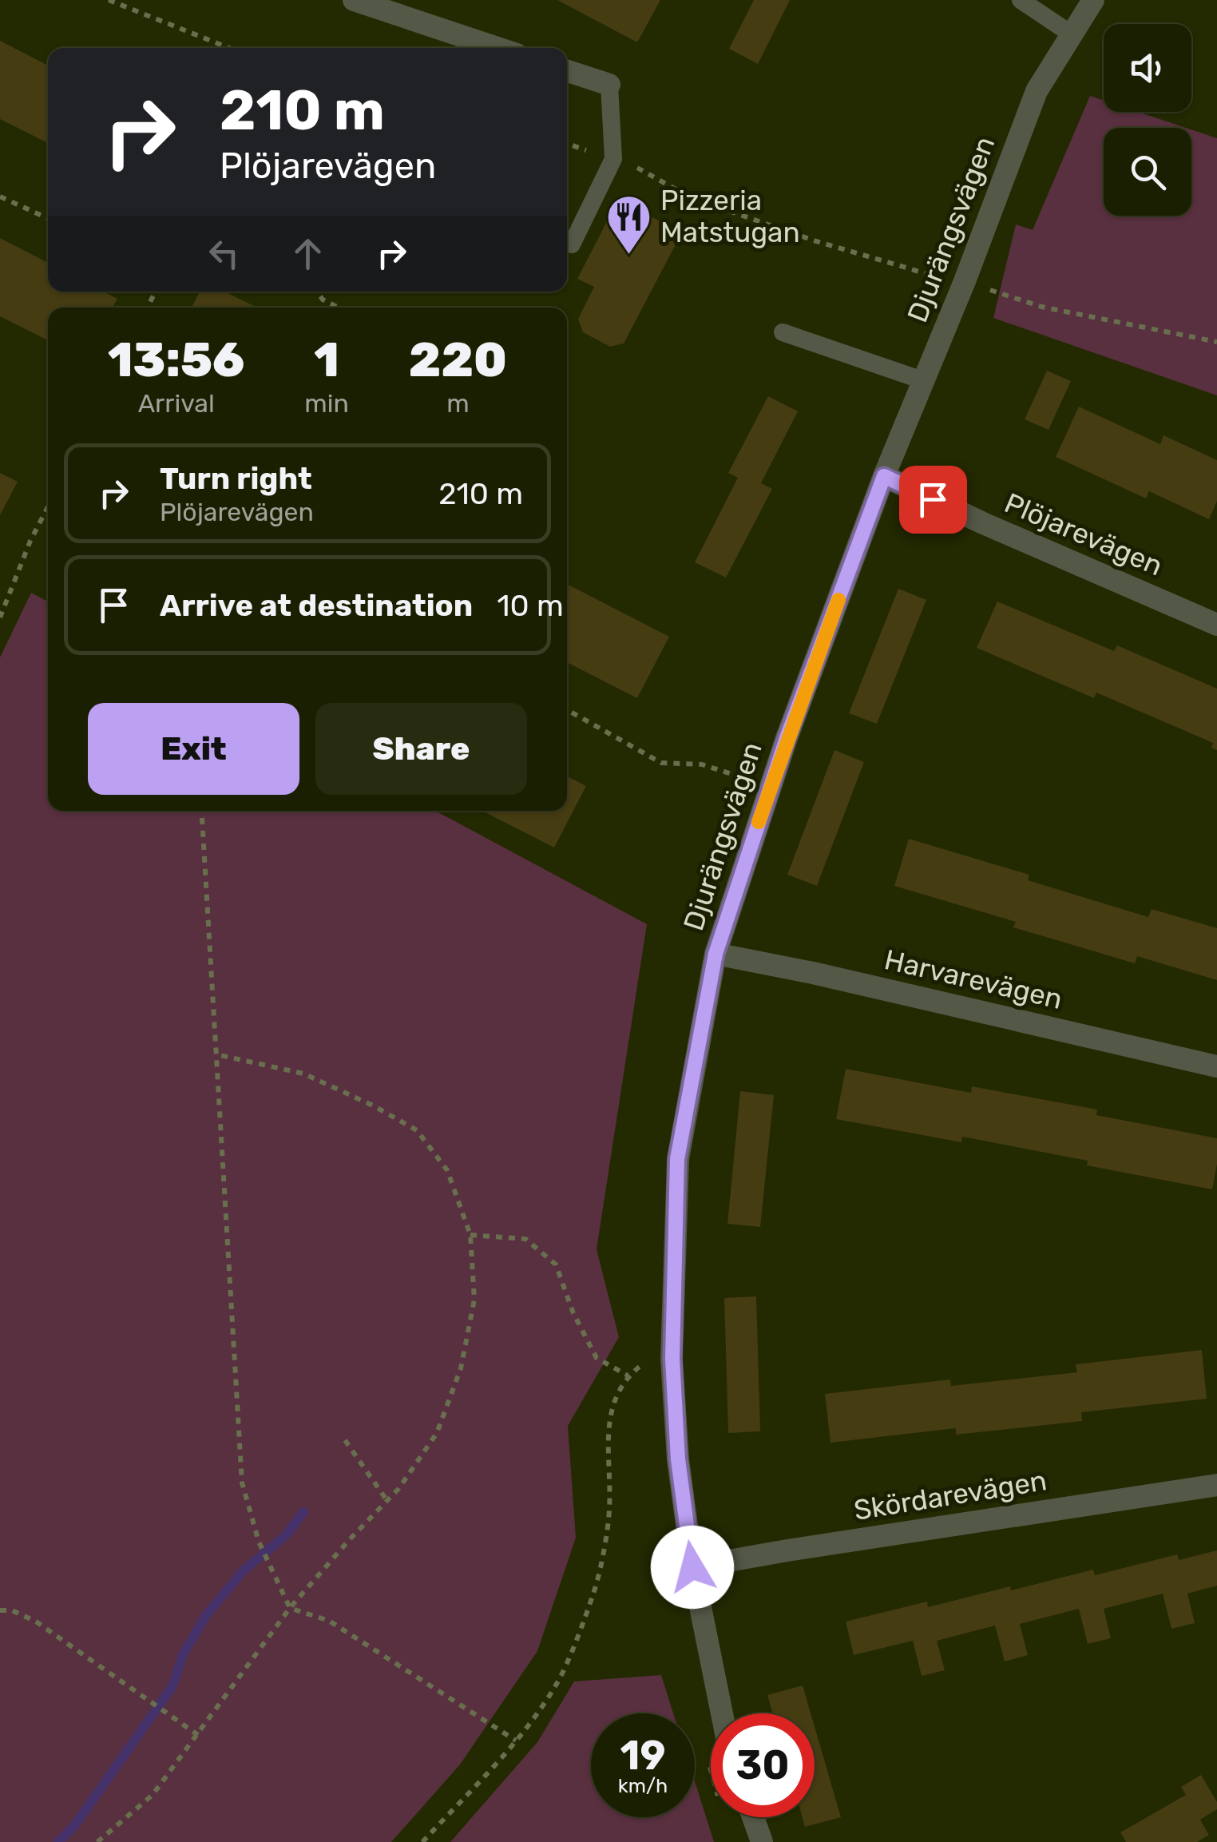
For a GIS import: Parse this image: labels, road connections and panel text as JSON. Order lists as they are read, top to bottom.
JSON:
{
  "streets": {
    "street": [
      "Djurängsvägen",
      "Plöjarevägen",
      "Harvarevägen",
      "Skördarevägen"
    ]
  },
  "crossings": [
    ["Djurängsvägen", "Plöjarevägen"],
    ["Djurängsvägen", "Harvarevägen"],
    ["Djurängsvägen", "Skördarevägen"]
  ],
  "places": {
    "restaurant": ["Pizzeria Matstugan"]
  },
  "page": {
    "turn": ["210 m", "Plöjarevägen"],
    "eta": [
      "13:56",
      "Arrival",
      "1",
      "min",
      "220",
      "m"
    ],
    "list": [
      {
        "name": "Turn right",
        "note": "Plöjarevägen",
        "value": "210 m"
      },
      {
        "name": "Arrive at destination",
        "value": "10 m"
      }
    ],
    "buttons": ["Exit", "Share"],
    "speed": "19 km/h",
    "limit": "30"
  }
}
